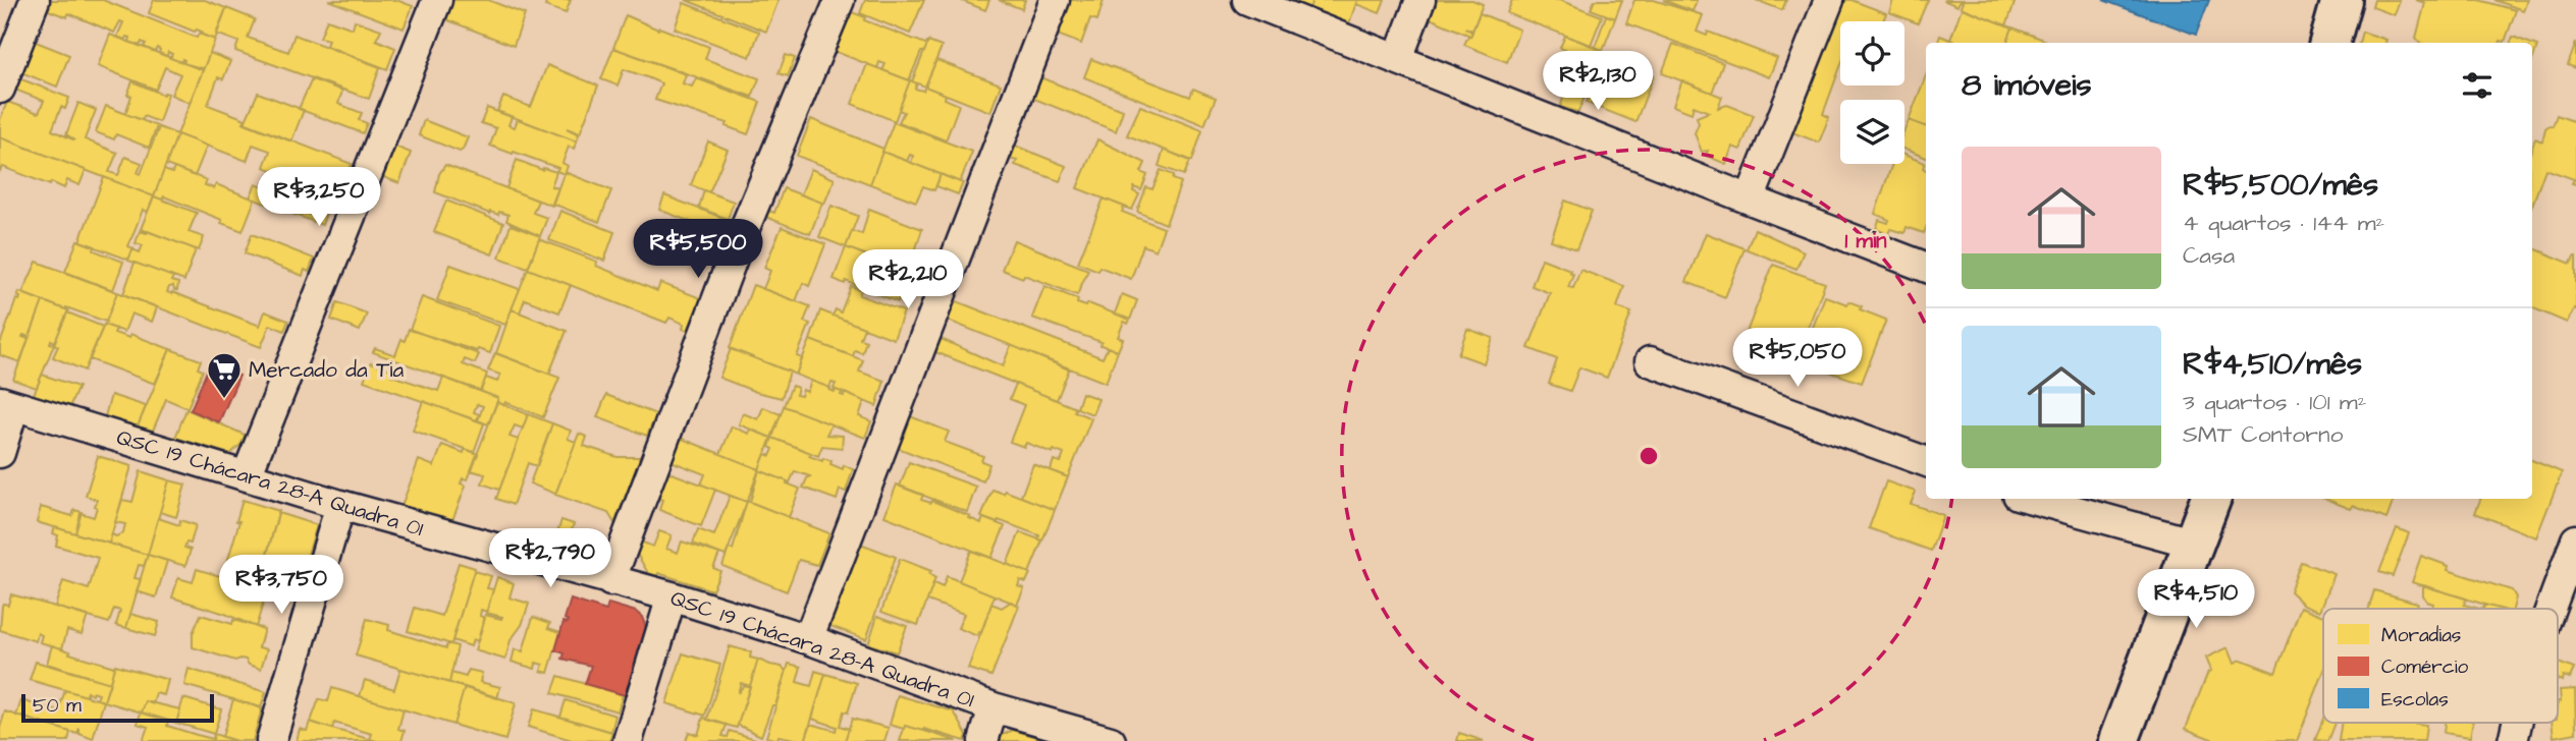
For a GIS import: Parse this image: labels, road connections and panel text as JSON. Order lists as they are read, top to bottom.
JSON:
{
  "streets": {
    "street": ["QSC 19 Chácara 28-A Quadra 01"]
  },
  "places": {
    "supermarket": ["Mercado da Tia"]
  },
  "legend": ["Moradias", "Comércio", "Escolas"],
  "scale_bar": "50 m",
  "page": {
    "heading": "8 imóveis",
    "price": [
      "R$2,130",
      "R$3,250",
      "R$5,500",
      "R$2,210",
      "R$5,050",
      "R$2,790",
      "R$3,750",
      "R$4,510"
    ],
    "list": [
      {
        "name": "R$5,500/mês",
        "note": "4 quartos · 144 m² · Casa"
      },
      {
        "name": "R$4,510/mês",
        "note": "3 quartos · 101 m² · SMT Contorno"
      }
    ],
    "scale": "50 m"
  },
  "rings": ["1 min"]
}
